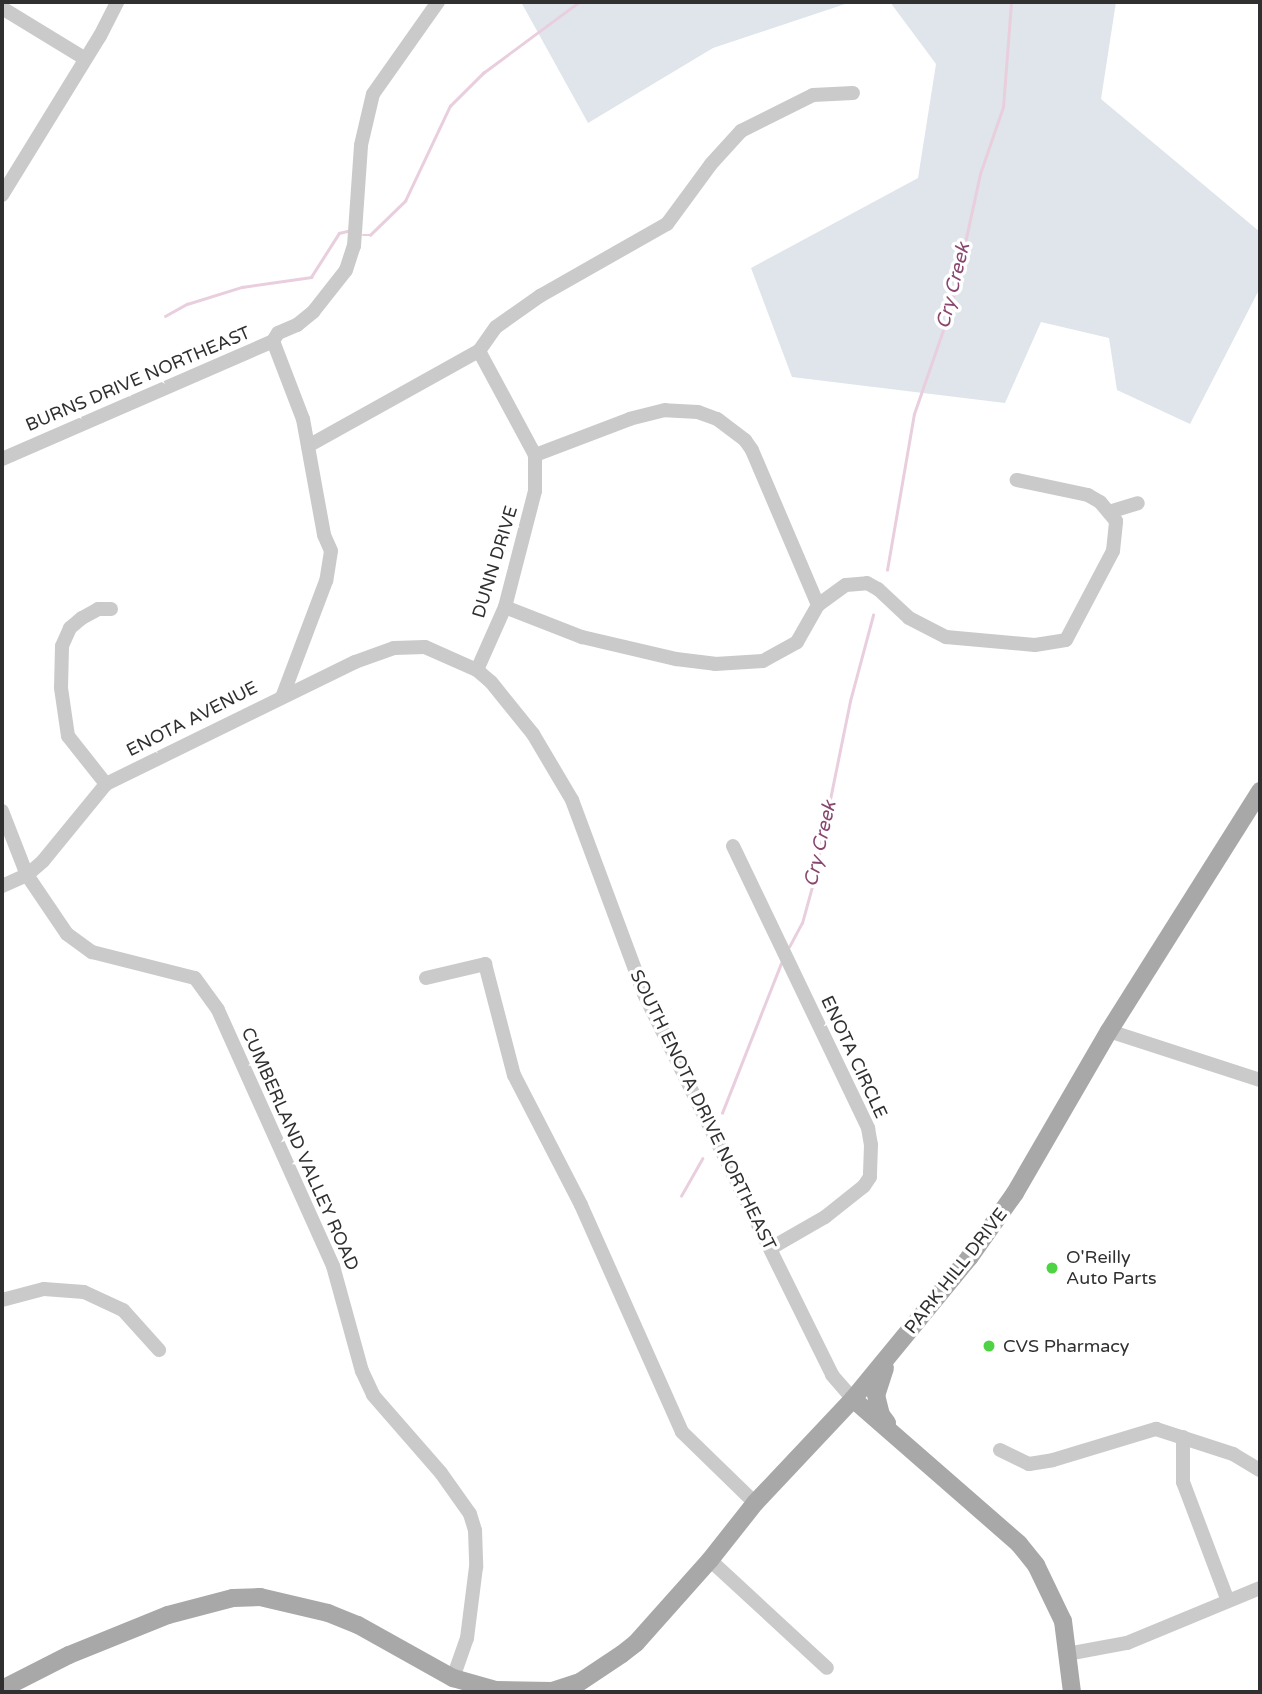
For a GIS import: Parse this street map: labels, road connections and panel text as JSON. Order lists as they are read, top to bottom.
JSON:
{
  "streets": {
    "main road": ["SOUTH ENOTA DRIVE NORTHEAST", "PARK HILL DRIVE"],
    "street": [
      "BURNS DRIVE NORTHEAST",
      "DUNN DRIVE",
      "ENOTA AVENUE",
      "ENOTA CIRCLE",
      "CUMBERLAND VALLEY ROAD"
    ]
  },
  "crossings": [
    ["BURNS DRIVE NORTHEAST", "ENOTA AVENUE"],
    ["DUNN DRIVE", "SOUTH ENOTA DRIVE NORTHEAST"],
    ["ENOTA AVENUE", "SOUTH ENOTA DRIVE NORTHEAST"],
    ["ENOTA AVENUE", "CUMBERLAND VALLEY ROAD"],
    ["ENOTA CIRCLE", "SOUTH ENOTA DRIVE NORTHEAST"],
    ["SOUTH ENOTA DRIVE NORTHEAST", "PARK HILL DRIVE"],
    ["CUMBERLAND VALLEY ROAD", "PARK HILL DRIVE"]
  ],
  "water": ["Cry Creek"],
  "places": ["O'Reilly Auto Parts", "CVS Pharmacy"]
}
